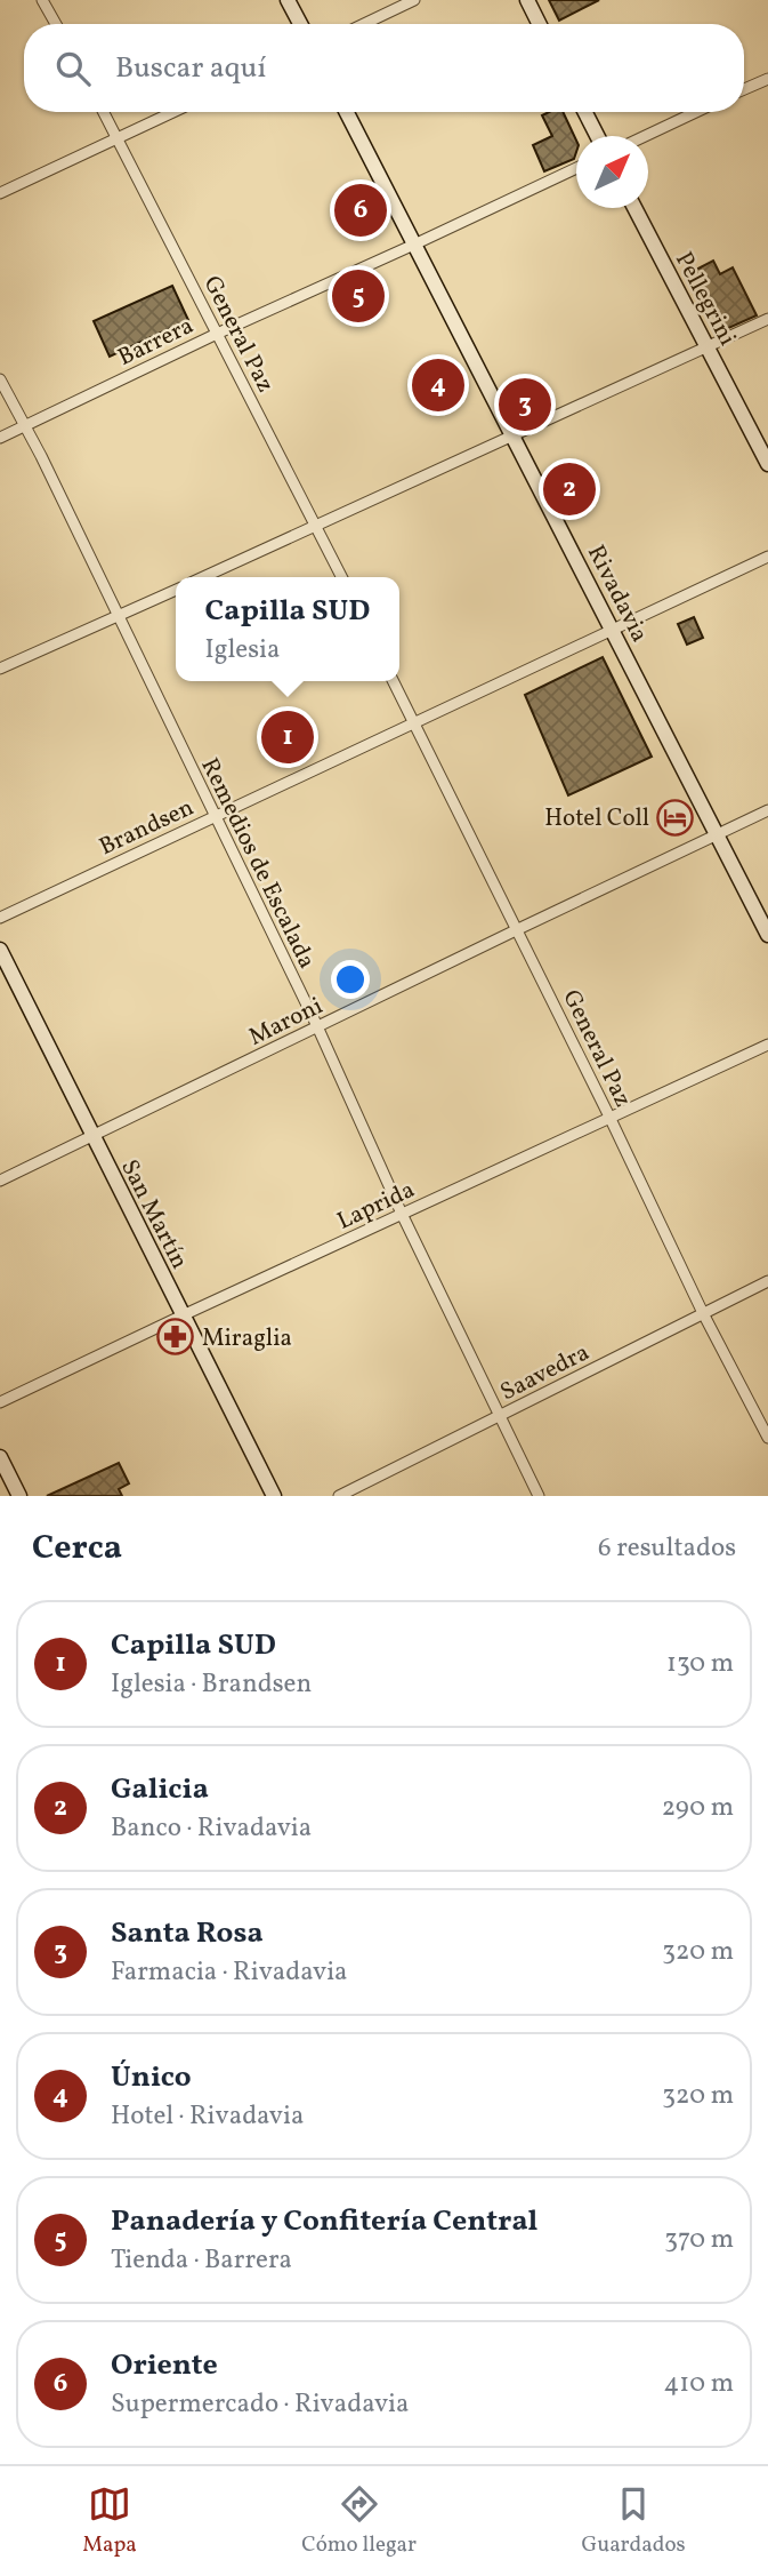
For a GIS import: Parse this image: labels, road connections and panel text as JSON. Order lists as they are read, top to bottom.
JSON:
{
  "streets": {
    "main road": ["Pellegrini", "Rivadavia", "San Martín"],
    "street": [
      "General Paz",
      "Barrera",
      "Brandsen",
      "Remedios de Escalada",
      "Maroni",
      "Laprida",
      "Saavedra"
    ]
  },
  "crossings": [
    ["General Paz", "Barrera"],
    ["General Paz", "Brandsen"],
    ["General Paz", "Maroni"],
    ["General Paz", "Laprida"],
    ["General Paz", "Saavedra"],
    ["Barrera", "Rivadavia"],
    ["Barrera", "Remedios de Escalada"],
    ["Rivadavia", "Brandsen"],
    ["Rivadavia", "Maroni"],
    ["Brandsen", "Remedios de Escalada"],
    ["Remedios de Escalada", "Maroni"],
    ["Remedios de Escalada", "Laprida"],
    ["Remedios de Escalada", "Saavedra"],
    ["Maroni", "San Martín"],
    ["Laprida", "San Martín"]
  ],
  "places": {
    "hotel": ["Hotel Coll"],
    "pharmacy": ["Miraglia"]
  },
  "north": "top right",
  "page": {
    "search": "Buscar aquí",
    "pins": [
      "6",
      "5",
      "4",
      "3",
      "2",
      "1"
    ],
    "popup": ["Capilla SUD", "Iglesia"],
    "heading": ["Cerca", "6 resultados"],
    "list": [
      {
        "mark": "1",
        "name": "Capilla SUD",
        "note": "Iglesia · Brandsen",
        "value": "130 m"
      },
      {
        "mark": "2",
        "name": "Galicia",
        "note": "Banco · Rivadavia",
        "value": "290 m"
      },
      {
        "mark": "3",
        "name": "Santa Rosa",
        "note": "Farmacia · Rivadavia",
        "value": "320 m"
      },
      {
        "mark": "4",
        "name": "Único",
        "note": "Hotel · Rivadavia",
        "value": "320 m"
      },
      {
        "mark": "5",
        "name": "Panadería y Confitería Central",
        "note": "Tienda · Barrera",
        "value": "370 m"
      },
      {
        "mark": "6",
        "name": "Oriente",
        "note": "Supermercado · Rivadavia",
        "value": "410 m"
      }
    ],
    "nav": ["Mapa", "Cómo llegar", "Guardados"]
  }
}
